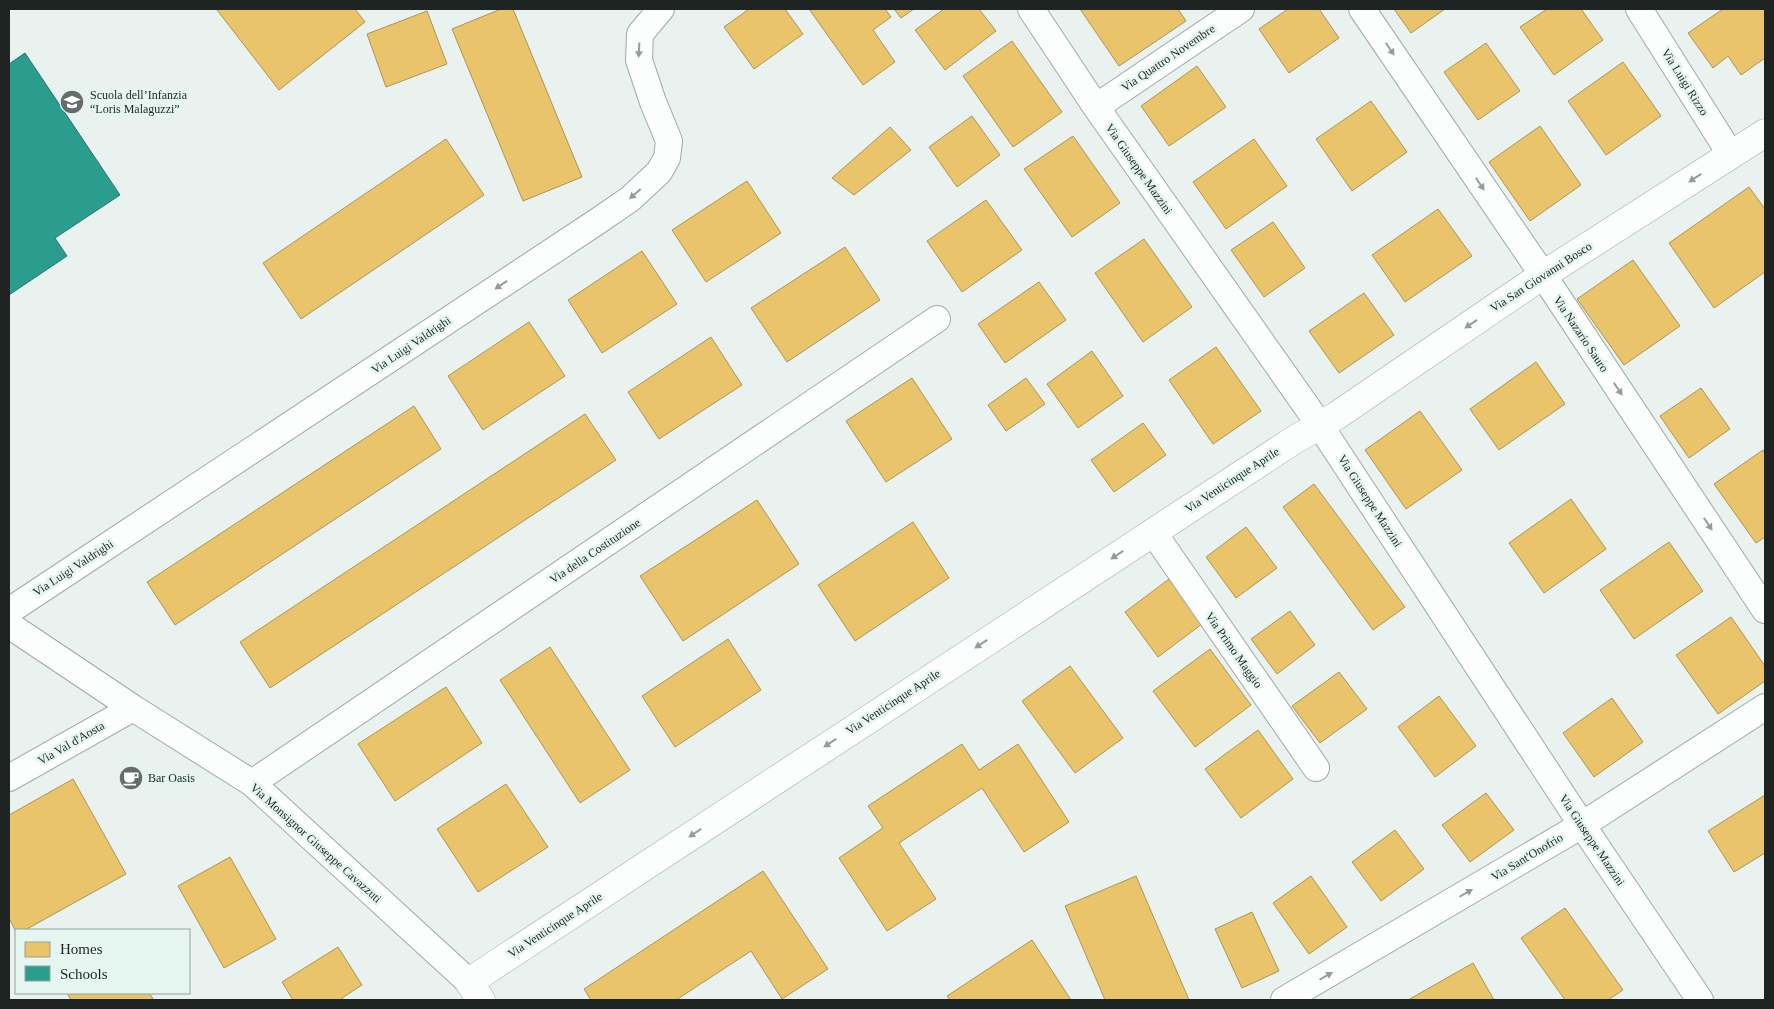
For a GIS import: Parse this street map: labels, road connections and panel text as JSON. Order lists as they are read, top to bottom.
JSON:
{
  "streets": {
    "street": [
      "Via Quattro Novembre",
      "Via Luigi Rizzo",
      "Via Giuseppe Mazzini",
      "Via San Giovanni Bosco",
      "Via Nazario Sauro",
      "Via Luigi Valdrighi",
      "Via Venticinque Aprile",
      "Via della Costituzione",
      "Via Primo Maggio",
      "Via Val d'Aosta",
      "Via Monsignor Giuseppe Cavazzuti",
      "Via Sant'Onofrio"
    ]
  },
  "crossings": [
    ["Via Quattro Novembre", "Via Giuseppe Mazzini"],
    ["Via Luigi Rizzo", "Via San Giovanni Bosco"],
    ["Via Giuseppe Mazzini", "Via San Giovanni Bosco"],
    ["Via Giuseppe Mazzini", "Via Venticinque Aprile"],
    ["Via Giuseppe Mazzini", "Via Sant'Onofrio"],
    ["Via San Giovanni Bosco", "Via Nazario Sauro"],
    ["Via San Giovanni Bosco", "Via Venticinque Aprile"],
    ["Via Venticinque Aprile", "Via Primo Maggio"],
    ["Via Venticinque Aprile", "Via Monsignor Giuseppe Cavazzuti"],
    ["Via della Costituzione", "Via Monsignor Giuseppe Cavazzuti"],
    ["Via Val d'Aosta", "Via Monsignor Giuseppe Cavazzuti"]
  ],
  "one_way": [
    "Via San Giovanni Bosco",
    "Via Nazario Sauro",
    "Via Luigi Valdrighi",
    "Via Venticinque Aprile",
    "Via Sant'Onofrio"
  ],
  "places": {
    "school or university": ["Scuola dell’Infanzia “Loris Malaguzzi”"],
    "cafe": ["Bar Oasis"]
  },
  "legend": ["Homes", "Schools"]
}
